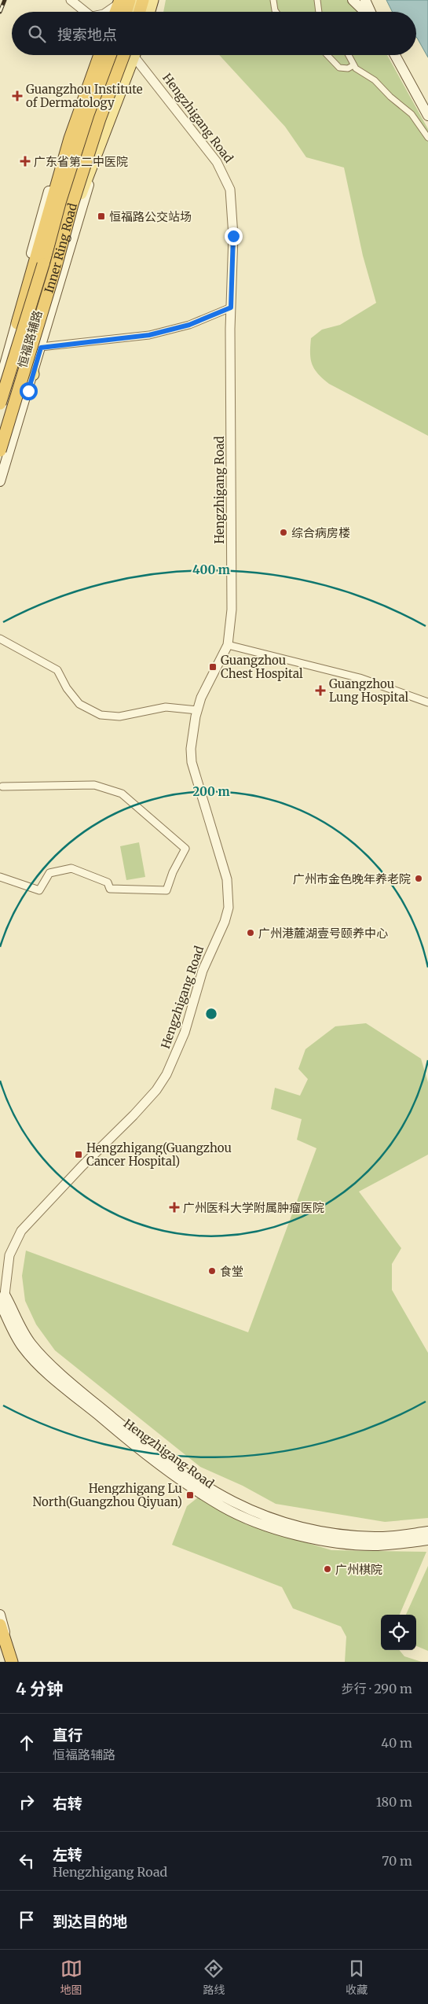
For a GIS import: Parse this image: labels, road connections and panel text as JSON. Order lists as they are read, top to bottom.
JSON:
{
  "streets": {
    "highway": ["Inner Ring Road"],
    "main road": ["Hengzhigang Road", "恒福路辅路"]
  },
  "places": {
    "health": [
      "Guangzhou Institute of Dermatology",
      "广东省第二中医院",
      "Guangzhou Lung Hospital",
      "广州医科大学附属肿瘤医院"
    ],
    "transit": [
      "恒福路公交站场",
      "Guangzhou Chest Hospital",
      "Hengzhigang(Guangzhou Cancer Hospital)",
      "Hengzhigang Lu North(Guangzhou Qiyuan)"
    ],
    "other": [
      "综合病房楼",
      "广州市金色晚年养老院",
      "广州港麓湖壹号颐养中心",
      "食堂",
      "广州棋院"
    ]
  },
  "page": {
    "search": "搜索地点",
    "heading": ["4 分钟", "步行 · 290 m"],
    "list": [
      ["直行", "恒福路辅路", "40 m"],
      ["右转", "180 m"],
      ["左转", "Hengzhigang Road", "70 m"],
      "到达目的地"
    ],
    "nav": ["地图", "路线", "收藏"]
  },
  "rings": ["400 m", "200 m"]
}
